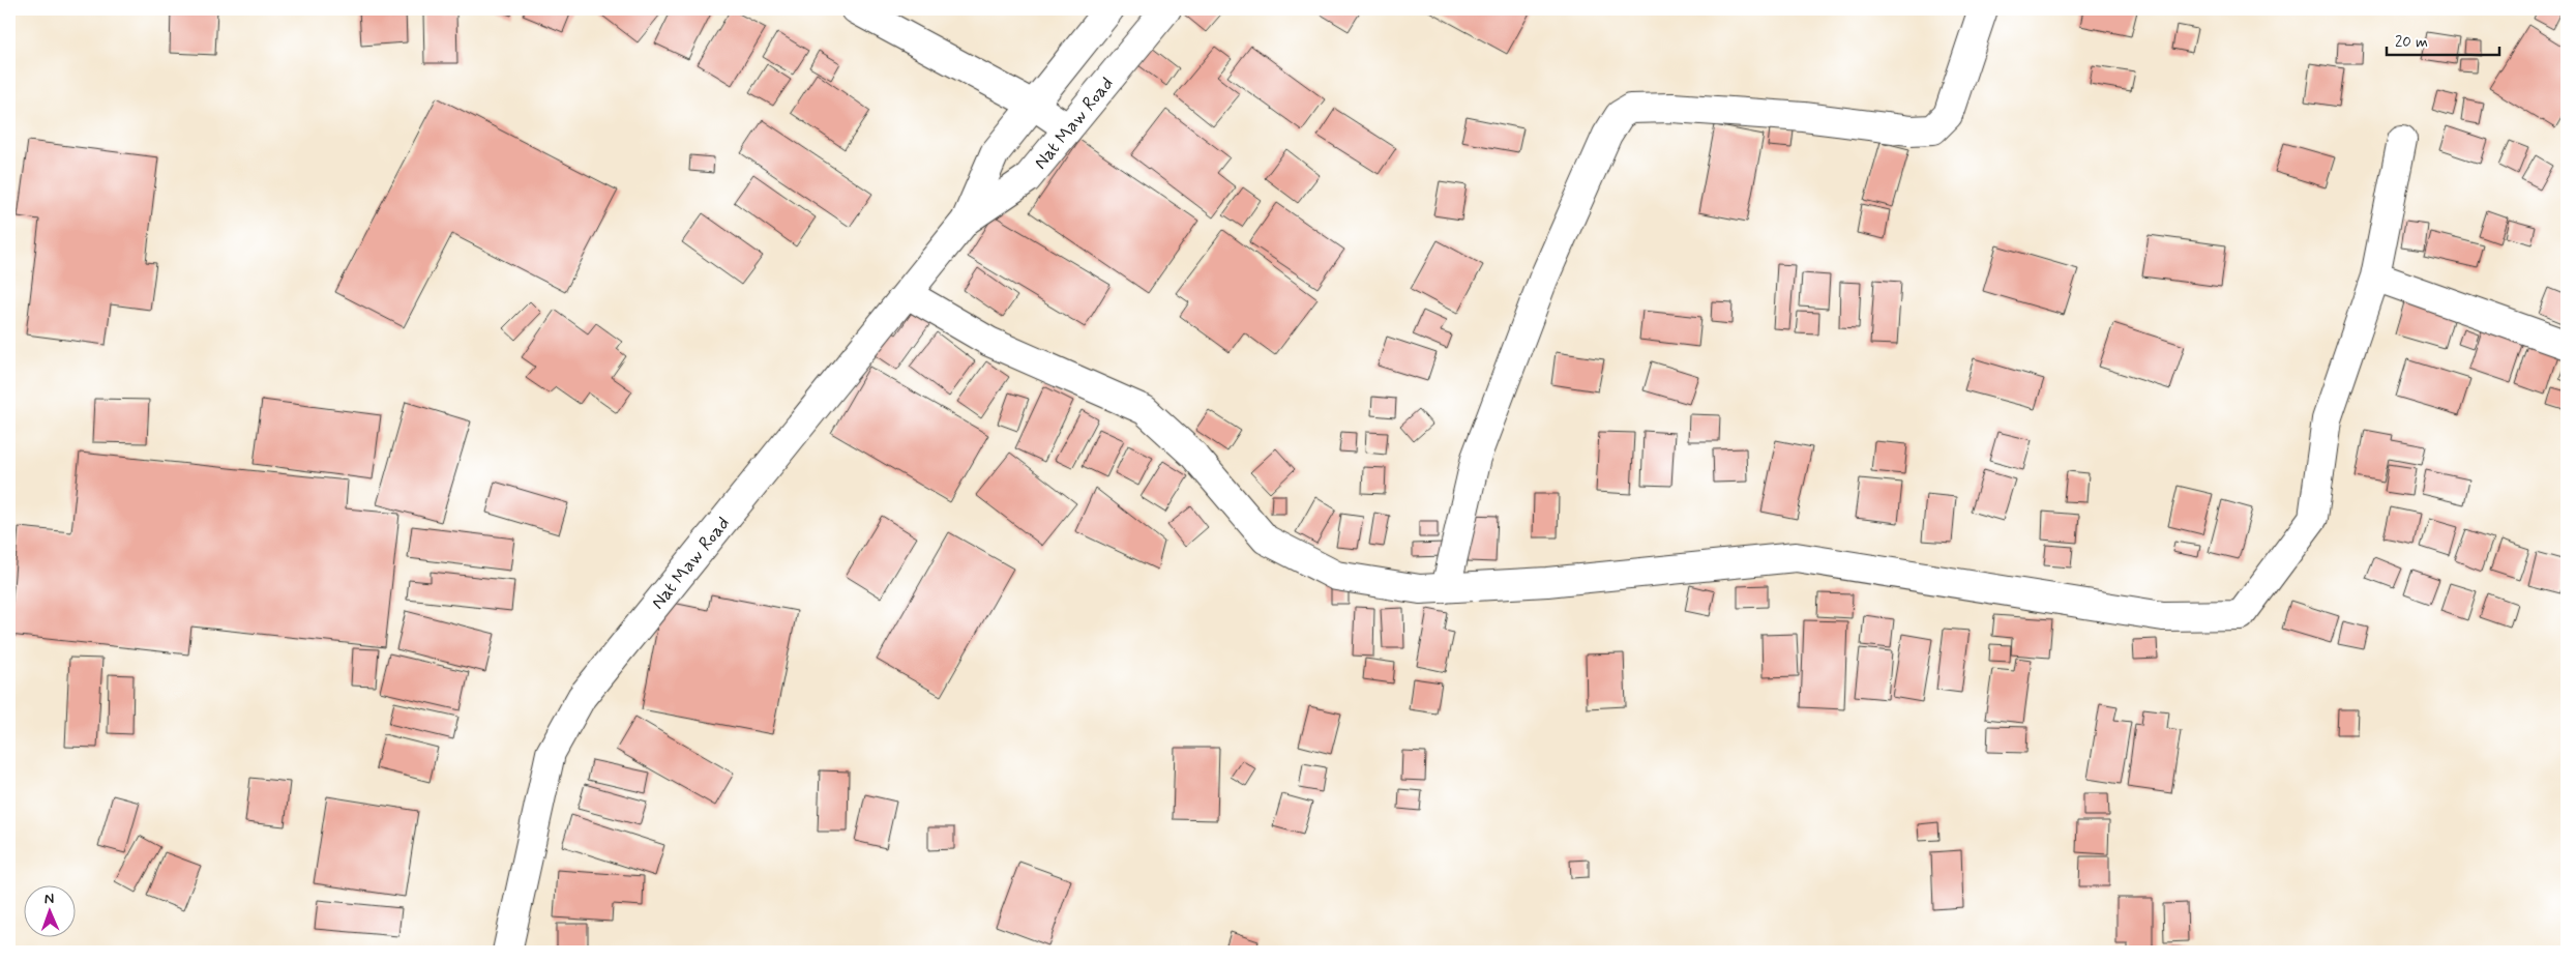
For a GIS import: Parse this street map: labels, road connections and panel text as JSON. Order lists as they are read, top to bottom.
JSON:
{
  "streets": {
    "street": ["Nat Maw Road"]
  },
  "scale_bar": "20 m",
  "north": "top"
}
